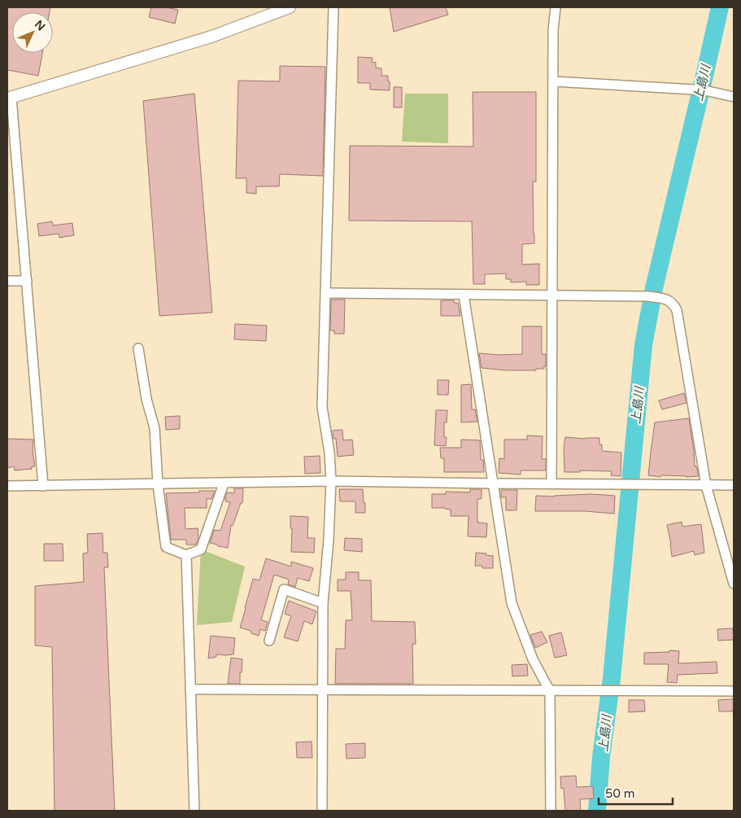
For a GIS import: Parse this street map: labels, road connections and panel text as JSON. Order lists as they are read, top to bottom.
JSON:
{
  "water": ["上島川"],
  "scale_bar": "50 m",
  "north": "top right"
}
